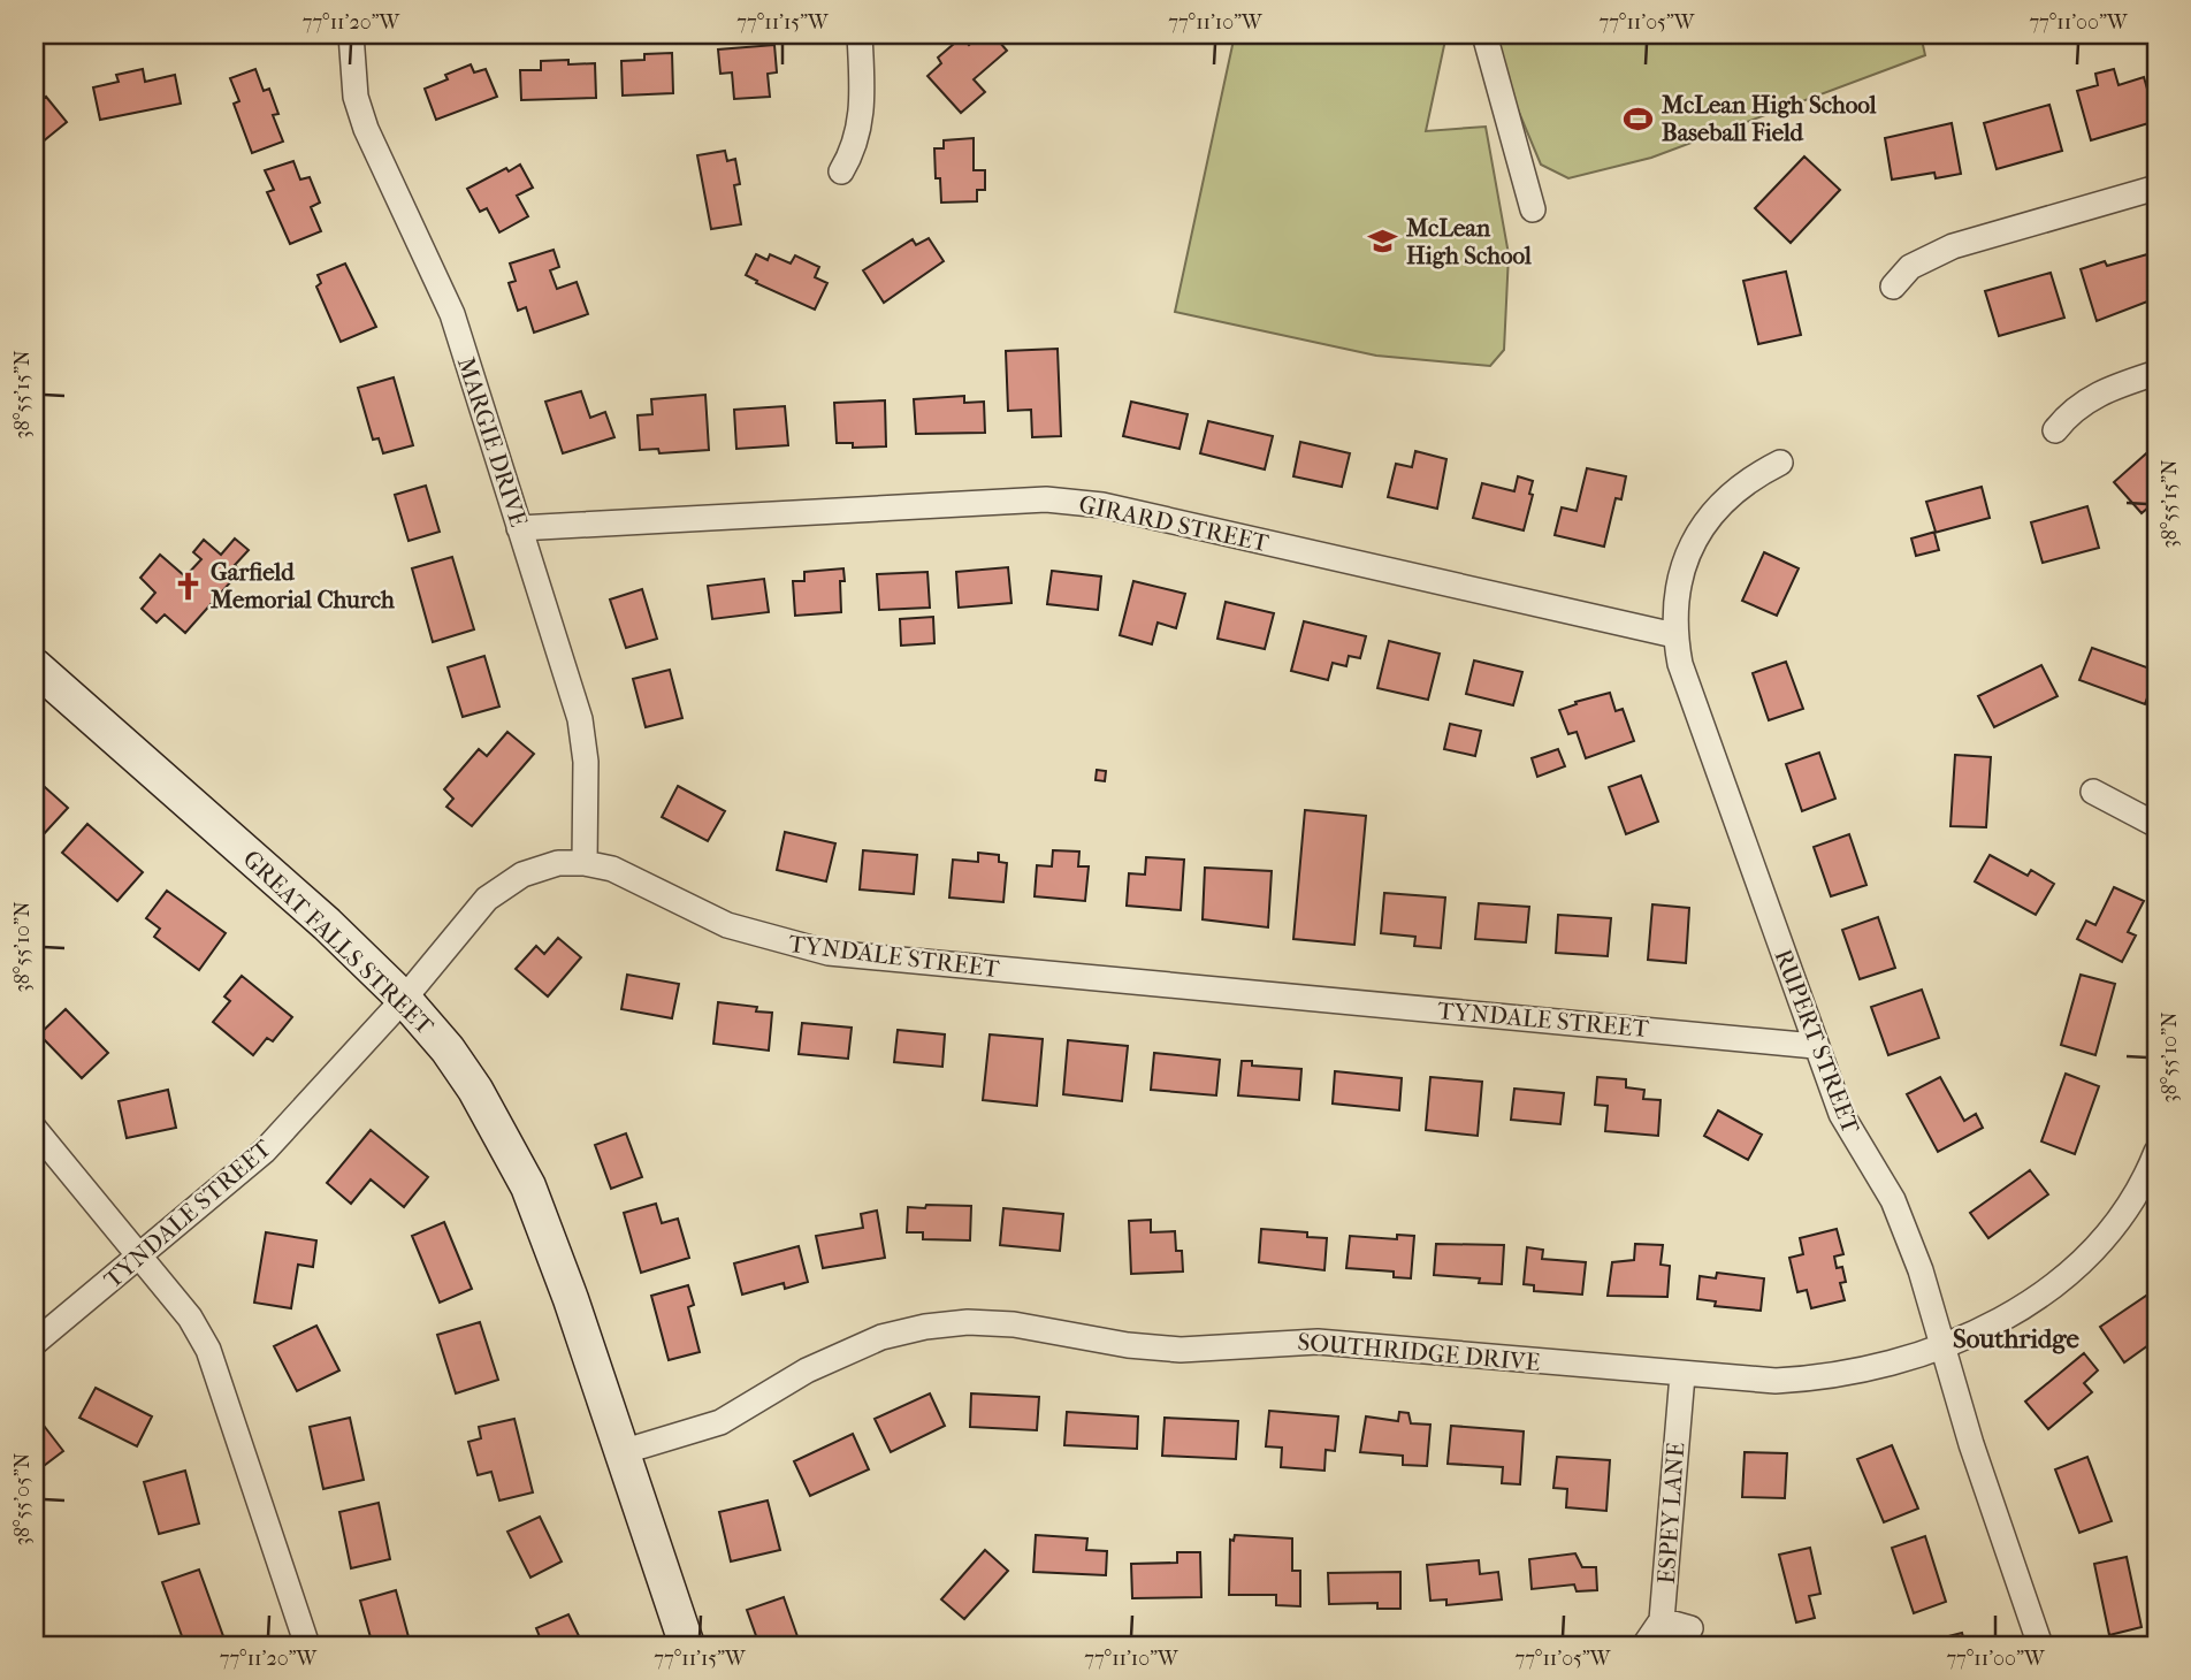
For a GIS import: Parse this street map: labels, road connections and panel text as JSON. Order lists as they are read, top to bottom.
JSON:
{
  "streets": {
    "main road": ["GREAT FALLS STREET"],
    "street": [
      "MARGIE DRIVE",
      "GIRARD STREET",
      "TYNDALE STREET",
      "RUPERT STREET",
      "SOUTHRIDGE DRIVE",
      "ESPEY LANE"
    ]
  },
  "crossings": [
    ["MARGIE DRIVE", "GIRARD STREET"],
    ["MARGIE DRIVE", "TYNDALE STREET"],
    ["GIRARD STREET", "RUPERT STREET"],
    ["GREAT FALLS STREET", "TYNDALE STREET"],
    ["GREAT FALLS STREET", "SOUTHRIDGE DRIVE"],
    ["TYNDALE STREET", "RUPERT STREET"],
    ["RUPERT STREET", "SOUTHRIDGE DRIVE"],
    ["SOUTHRIDGE DRIVE", "ESPEY LANE"]
  ],
  "districts": ["Southridge"],
  "places": {
    "sports": ["McLean High School Baseball Field"],
    "school or university": ["McLean High School"],
    "church": ["Garfield Memorial Church"]
  },
  "coordinates": [
    "77°11'20\"W",
    "77°11'15\"W",
    "77°11'10\"W",
    "77°11'05\"W",
    "77°11'00\"W",
    "38°55'15\"N",
    "38°55'10\"N",
    "38°55'05\"N"
  ]
}
